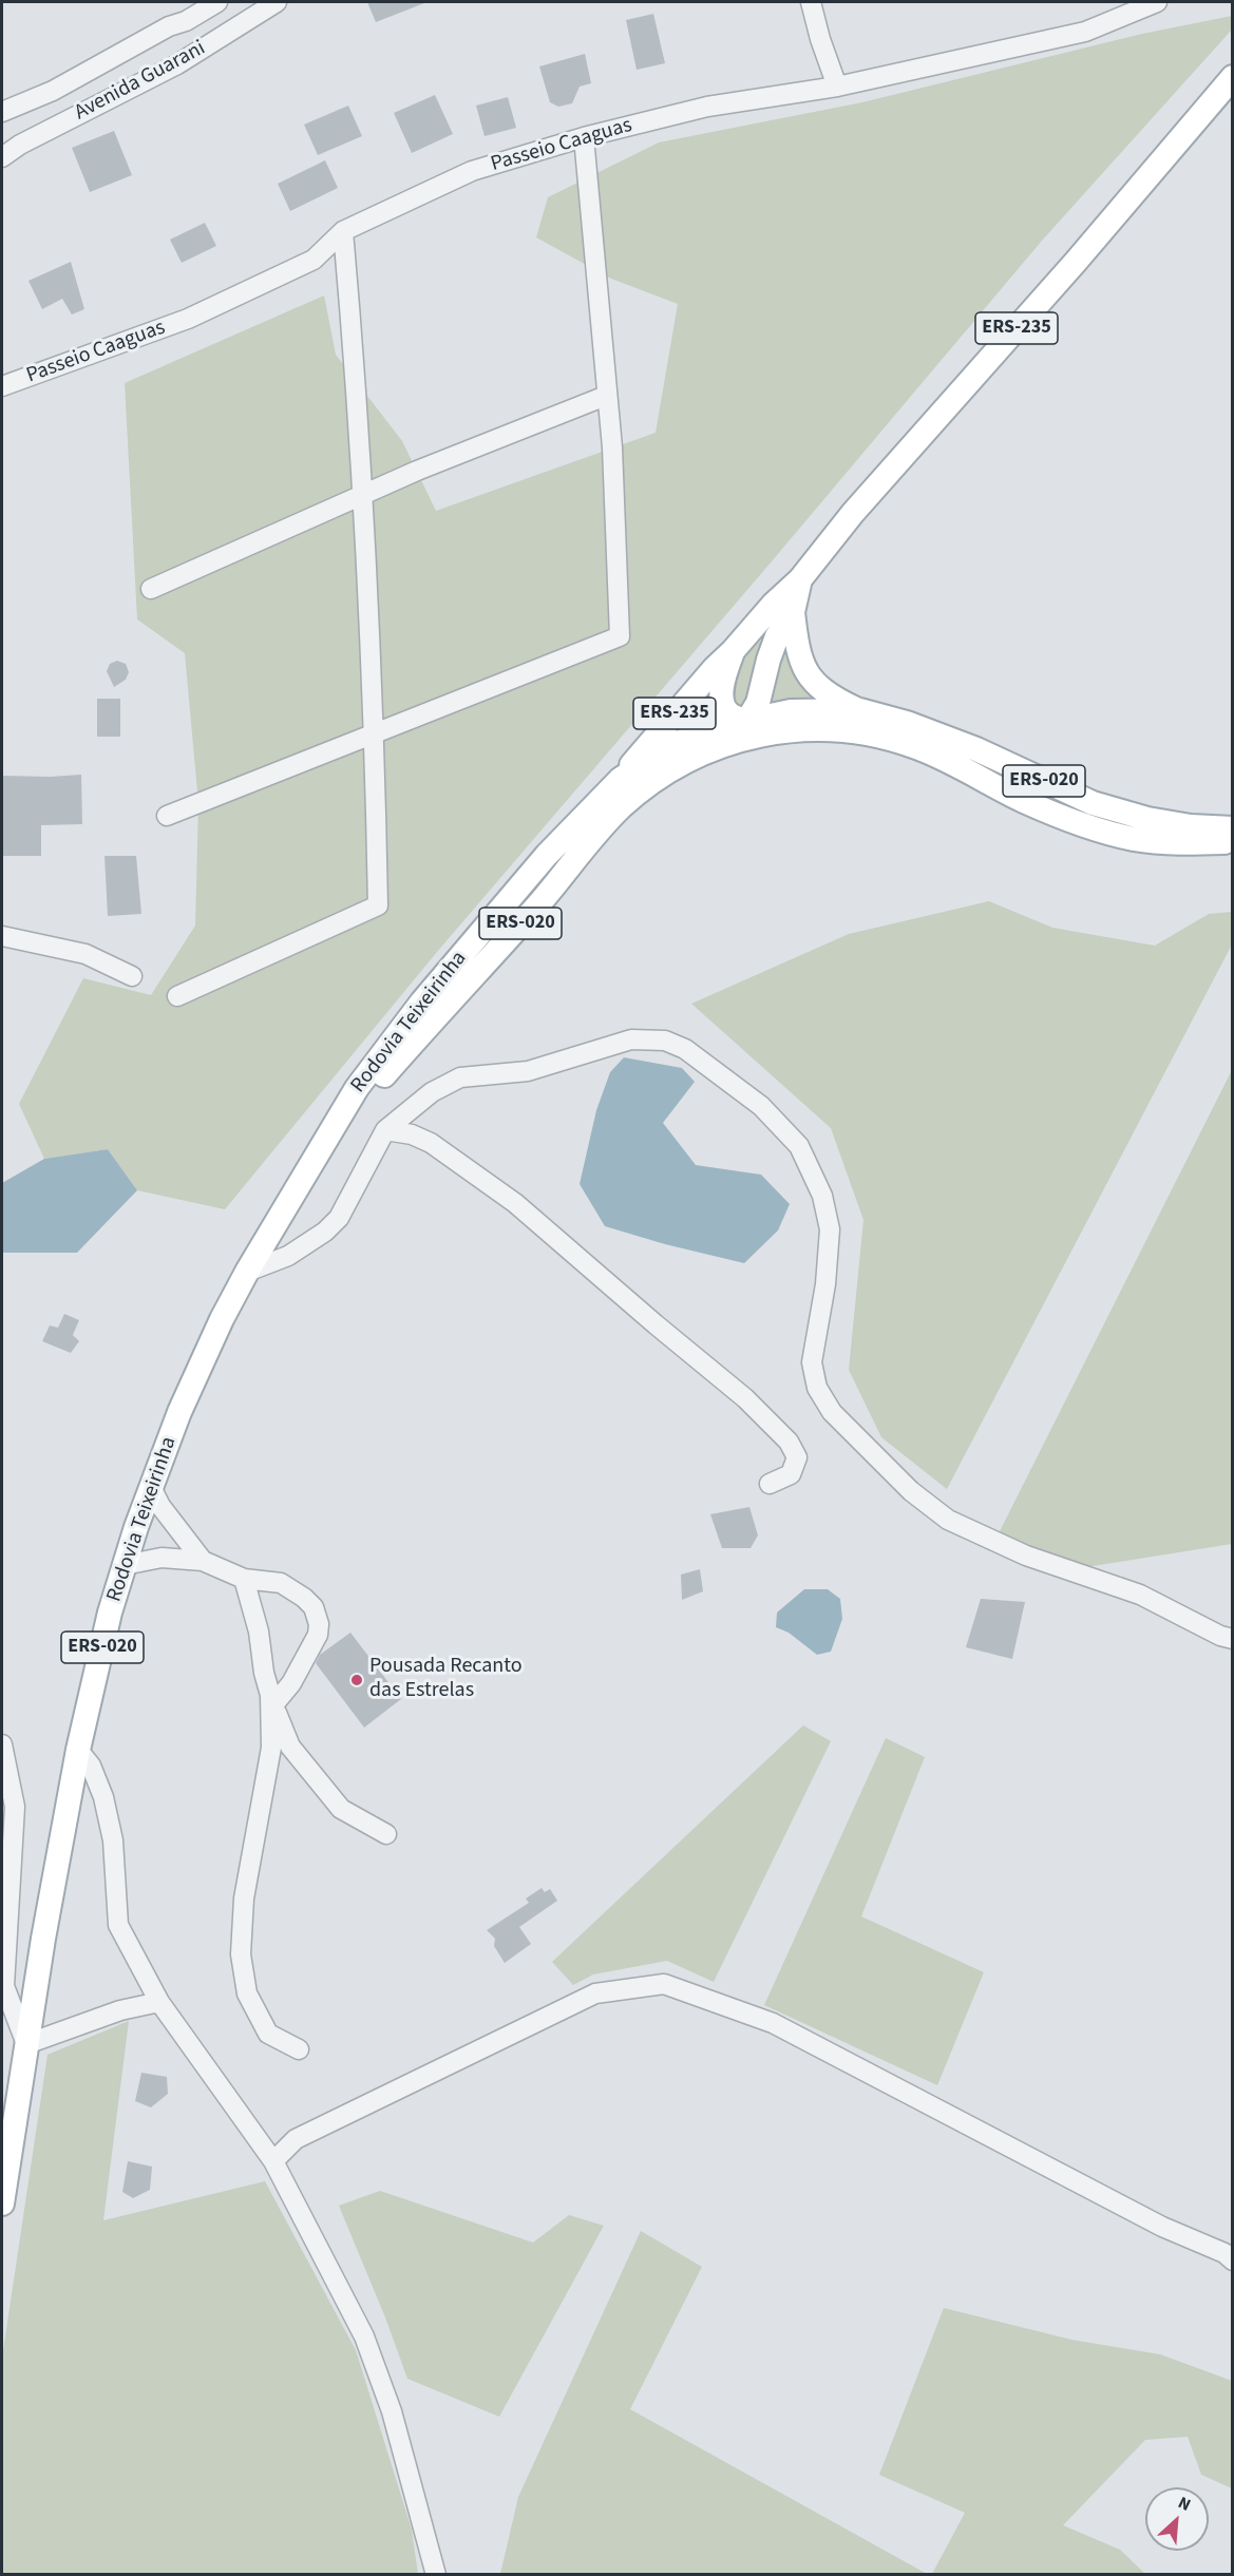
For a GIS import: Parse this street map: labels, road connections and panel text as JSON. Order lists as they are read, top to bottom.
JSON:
{
  "streets": {
    "main road": ["ERS-235", "ERS-020", "Rodovia Teixeirinha"],
    "street": ["Avenida Guarani", "Passeio Caaguas"]
  },
  "crossings": [
    ["ERS-235", "Rodovia Teixeirinha"]
  ],
  "places": ["Pousada Recanto das Estrelas"],
  "north": "top right"
}
